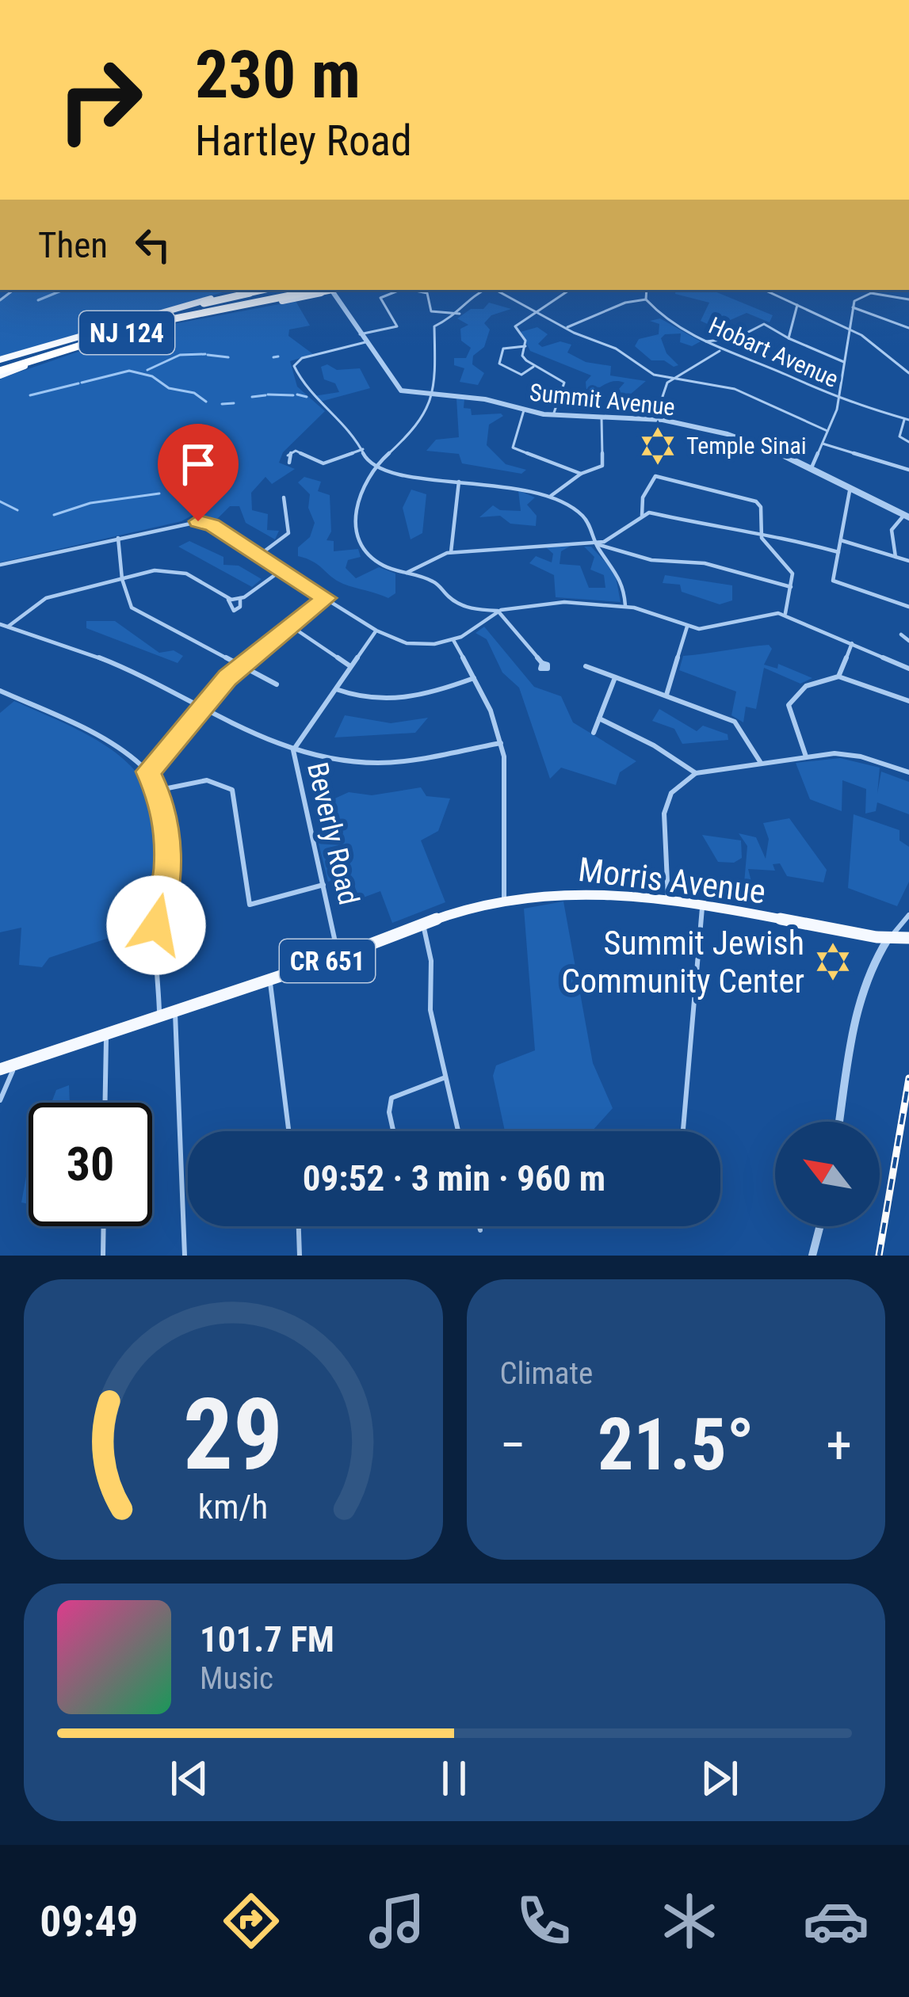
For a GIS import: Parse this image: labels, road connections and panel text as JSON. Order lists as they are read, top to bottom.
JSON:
{
  "streets": {
    "main road": ["NJ 124", "Morris Avenue", "CR 651"],
    "street": ["Hobart Avenue", "Summit Avenue", "Beverly Road"]
  },
  "crossings": [
    ["Beverly Road", "Morris Avenue"]
  ],
  "places": {
    "synagogue": ["Temple Sinai", "Summit Jewish Community Center"]
  },
  "north": "top left",
  "page": {
    "turn": ["230 m", "Hartley Road"],
    "then": "Then",
    "limit": "30",
    "trip": "09:52 · 3 min · 960 m",
    "tile": "Climate",
    "heat": ["−", "21.5°", "+"],
    "song": ["101.7 FM", "Music"],
    "tabs": "09:49",
    "gauge": ["29", "km/h"]
  }
}
